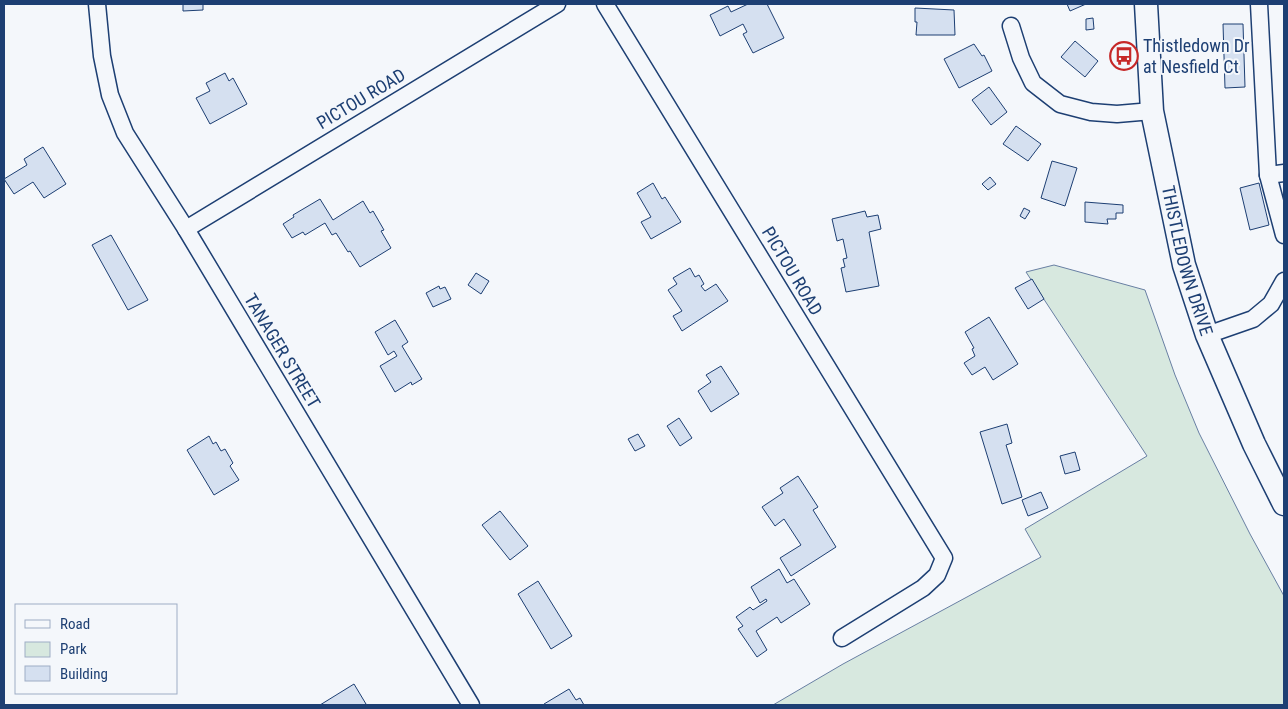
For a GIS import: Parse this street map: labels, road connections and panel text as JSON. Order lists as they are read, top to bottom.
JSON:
{
  "streets": {
    "main road": ["THISTLEDOWN DRIVE"],
    "street": ["PICTOU ROAD", "TANAGER STREET"]
  },
  "crossings": [
    ["PICTOU ROAD", "TANAGER STREET"]
  ],
  "places": {
    "bus stop": ["Thistledown Dr at Nesfield Ct"]
  },
  "legend": ["Road", "Park", "Building"]
}
